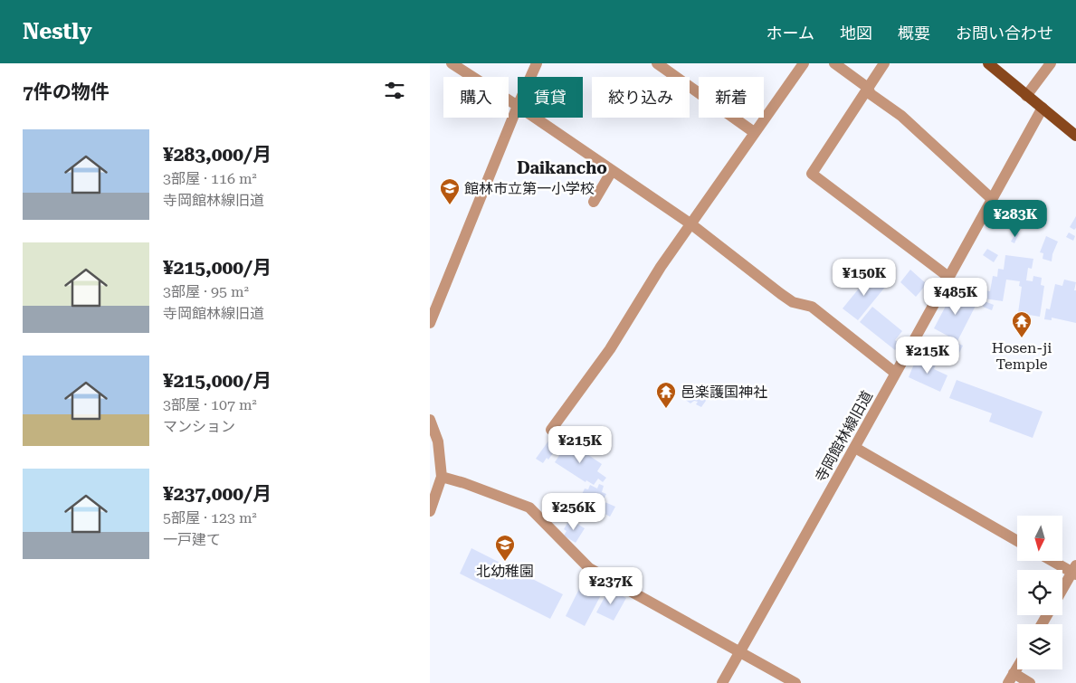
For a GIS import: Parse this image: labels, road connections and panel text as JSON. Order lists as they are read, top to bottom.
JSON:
{
  "streets": {
    "street": ["寺岡館林線旧道"]
  },
  "districts": ["Daikancho"],
  "places": {
    "school or university": ["館林市立第一小学校", "北幼稚園"],
    "temple": ["Hosen-ji Temple", "邑楽護国神社"]
  },
  "north": "bottom",
  "page": {
    "header": "Nestly",
    "nav": [
      "ホーム",
      "地図",
      "概要",
      "お問い合わせ"
    ],
    "heading": "7件の物件",
    "chip": [
      "購入",
      "賃貸",
      "絞り込み",
      "新着"
    ],
    "list": [
      {
        "name": "¥283,000/月",
        "note": "3部屋 · 116 m² · 寺岡館林線旧道"
      },
      {
        "name": "¥215,000/月",
        "note": "3部屋 · 95 m² · 寺岡館林線旧道"
      },
      {
        "name": "¥215,000/月",
        "note": "3部屋 · 107 m² · マンション"
      },
      {
        "name": "¥237,000/月",
        "note": "5部屋 · 123 m² · 一戸建て"
      }
    ],
    "price": [
      "¥283K",
      "¥150K",
      "¥485K",
      "¥215K",
      "¥215K",
      "¥256K",
      "¥237K"
    ]
  }
}
